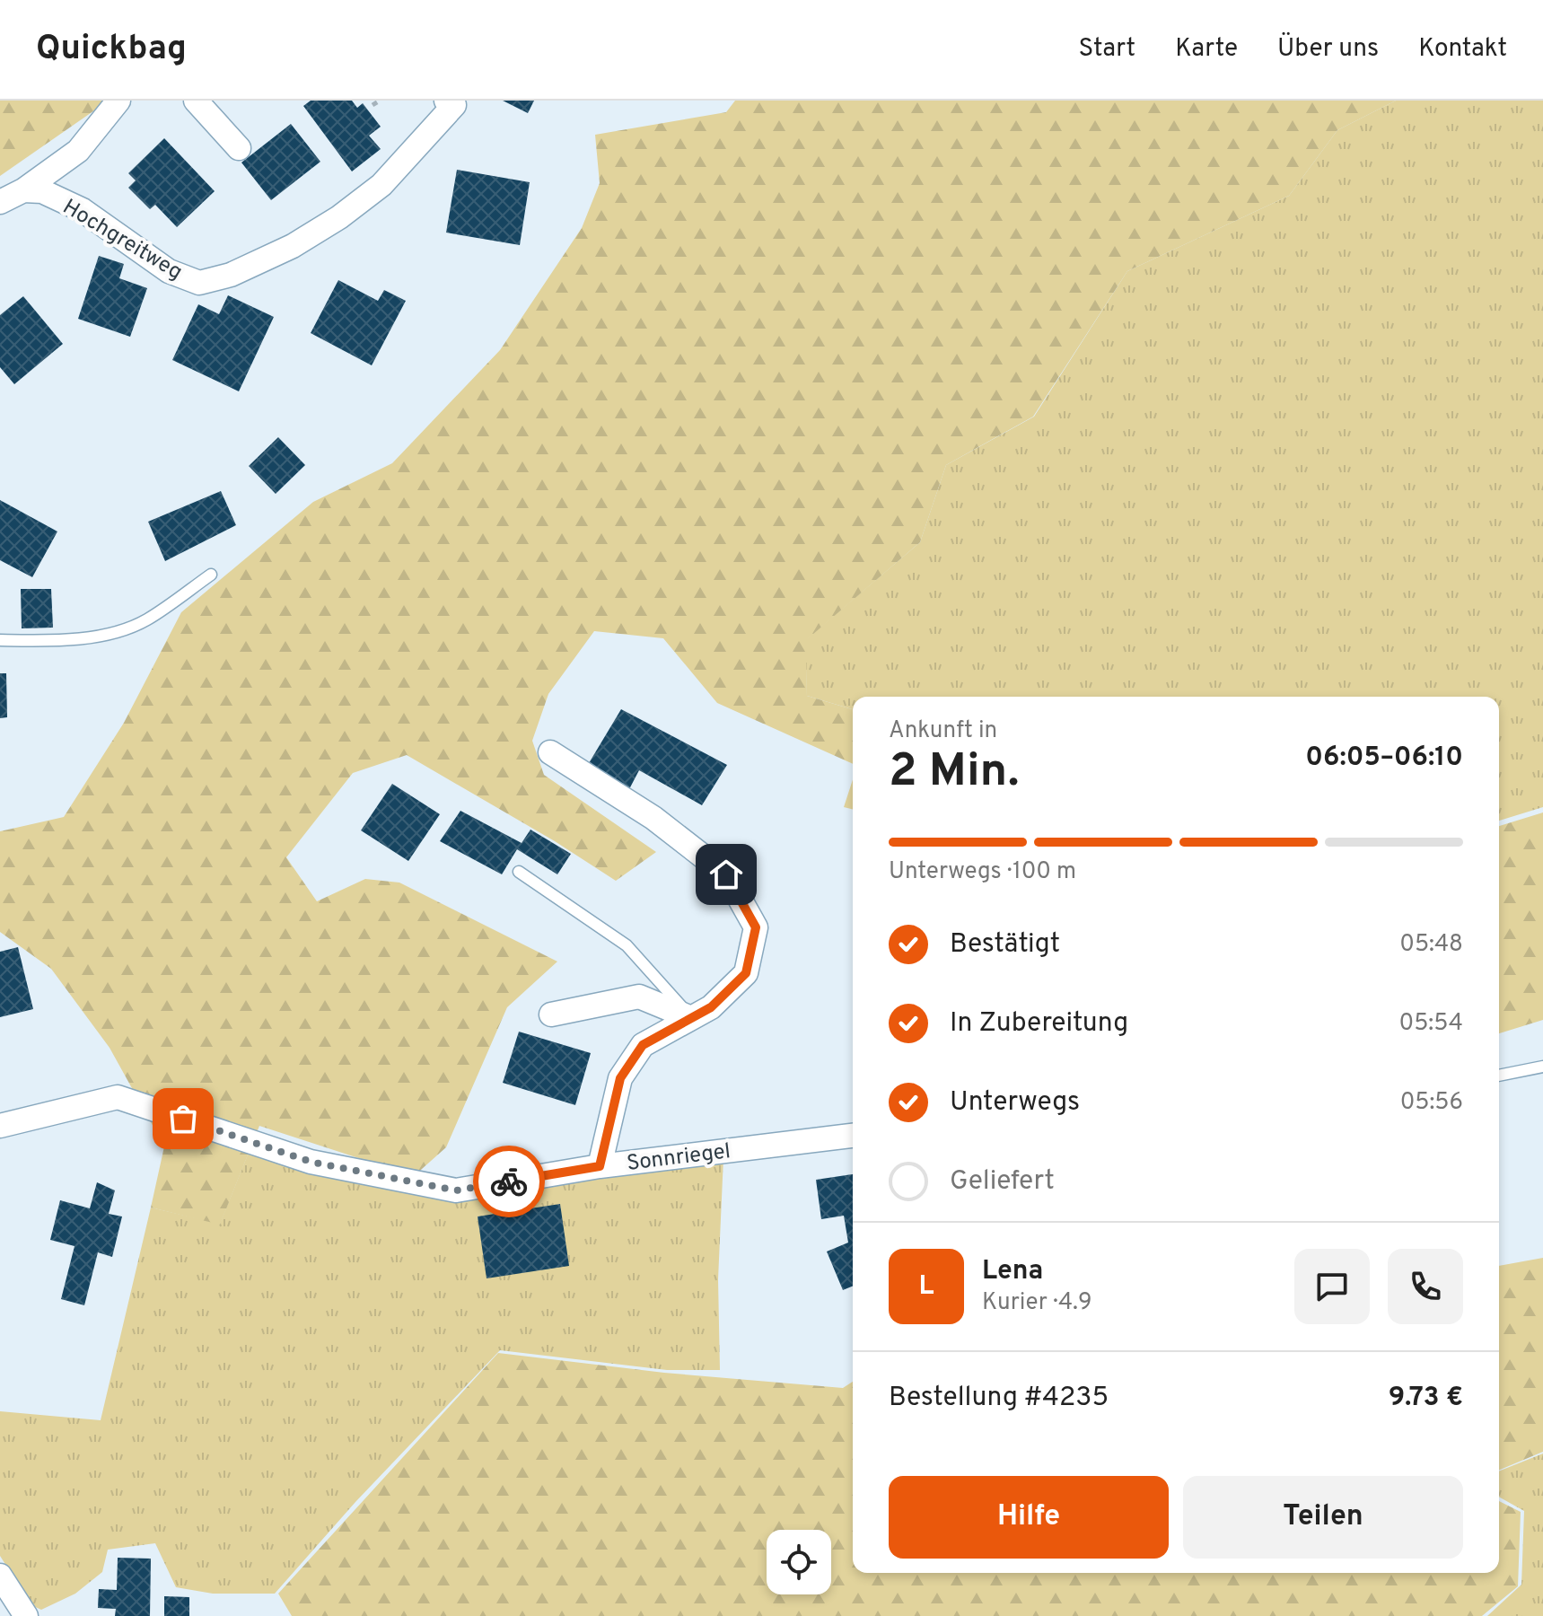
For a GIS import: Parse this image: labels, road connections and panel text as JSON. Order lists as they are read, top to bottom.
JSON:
{
  "streets": {
    "street": ["Hochgreitweg", "Sonnriegel"]
  },
  "page": {
    "header": "Quickbag",
    "nav": [
      "Start",
      "Karte",
      "Über uns",
      "Kontakt"
    ],
    "heading": ["2 Min.", "Ankunft in", "06:05–06:10"],
    "panel": [
      "Lena",
      "Kurier · 4.9",
      "Bestellung #4235",
      "9.73 €"
    ],
    "bar": "Unterwegs · 100 m",
    "list": [
      ["Bestätigt", "05:48"],
      ["In Zubereitung", "05:54"],
      ["Unterwegs", "05:56"],
      "Geliefert"
    ],
    "round": "L",
    "buttons": ["Hilfe", "Teilen"]
  }
}
